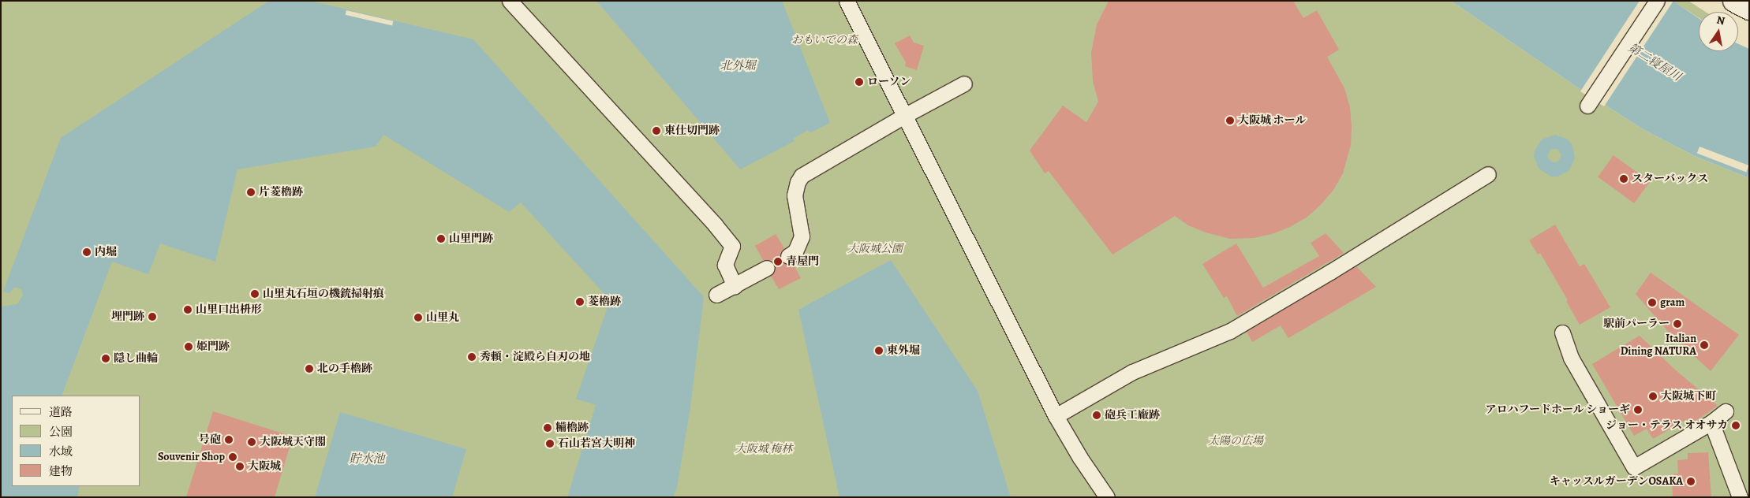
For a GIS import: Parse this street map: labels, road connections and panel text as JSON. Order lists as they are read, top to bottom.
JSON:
{
  "water": ["第二寝屋川", "北外堀", "貯水池"],
  "parks": [
    "おもいでの森",
    "大阪城公園",
    "太陽の広場",
    "大阪城 梅林"
  ],
  "places": [
    "ローソン",
    "大阪城 ホール",
    "東仕切門跡",
    "スターバックス",
    "片菱櫓跡",
    "山里門跡",
    "内堀",
    "青屋門",
    "山里丸石垣の機銃掃射痕",
    "菱櫓跡",
    "gram",
    "山里口出枡形",
    "埋門跡",
    "山里丸",
    "駅前パーラー",
    "Italian Dining NATURA",
    "姫門跡",
    "東外堀",
    "秀頼・淀殿ら自刃の地",
    "隠し曲輪",
    "北の手櫓跡",
    "大阪城下町",
    "アロハフードホール ショーギ",
    "砲兵工廠跡",
    "ジョー・テラス オオサカ",
    "糒櫓跡",
    "号砲",
    "大阪城天守閣",
    "石山若宮大明神",
    "Souvenir Shop",
    "大阪城",
    "キャッスルガーデンOSAKA"
  ],
  "legend": [
    "道路",
    "公園",
    "水域",
    "建物"
  ],
  "north": "top"
}
